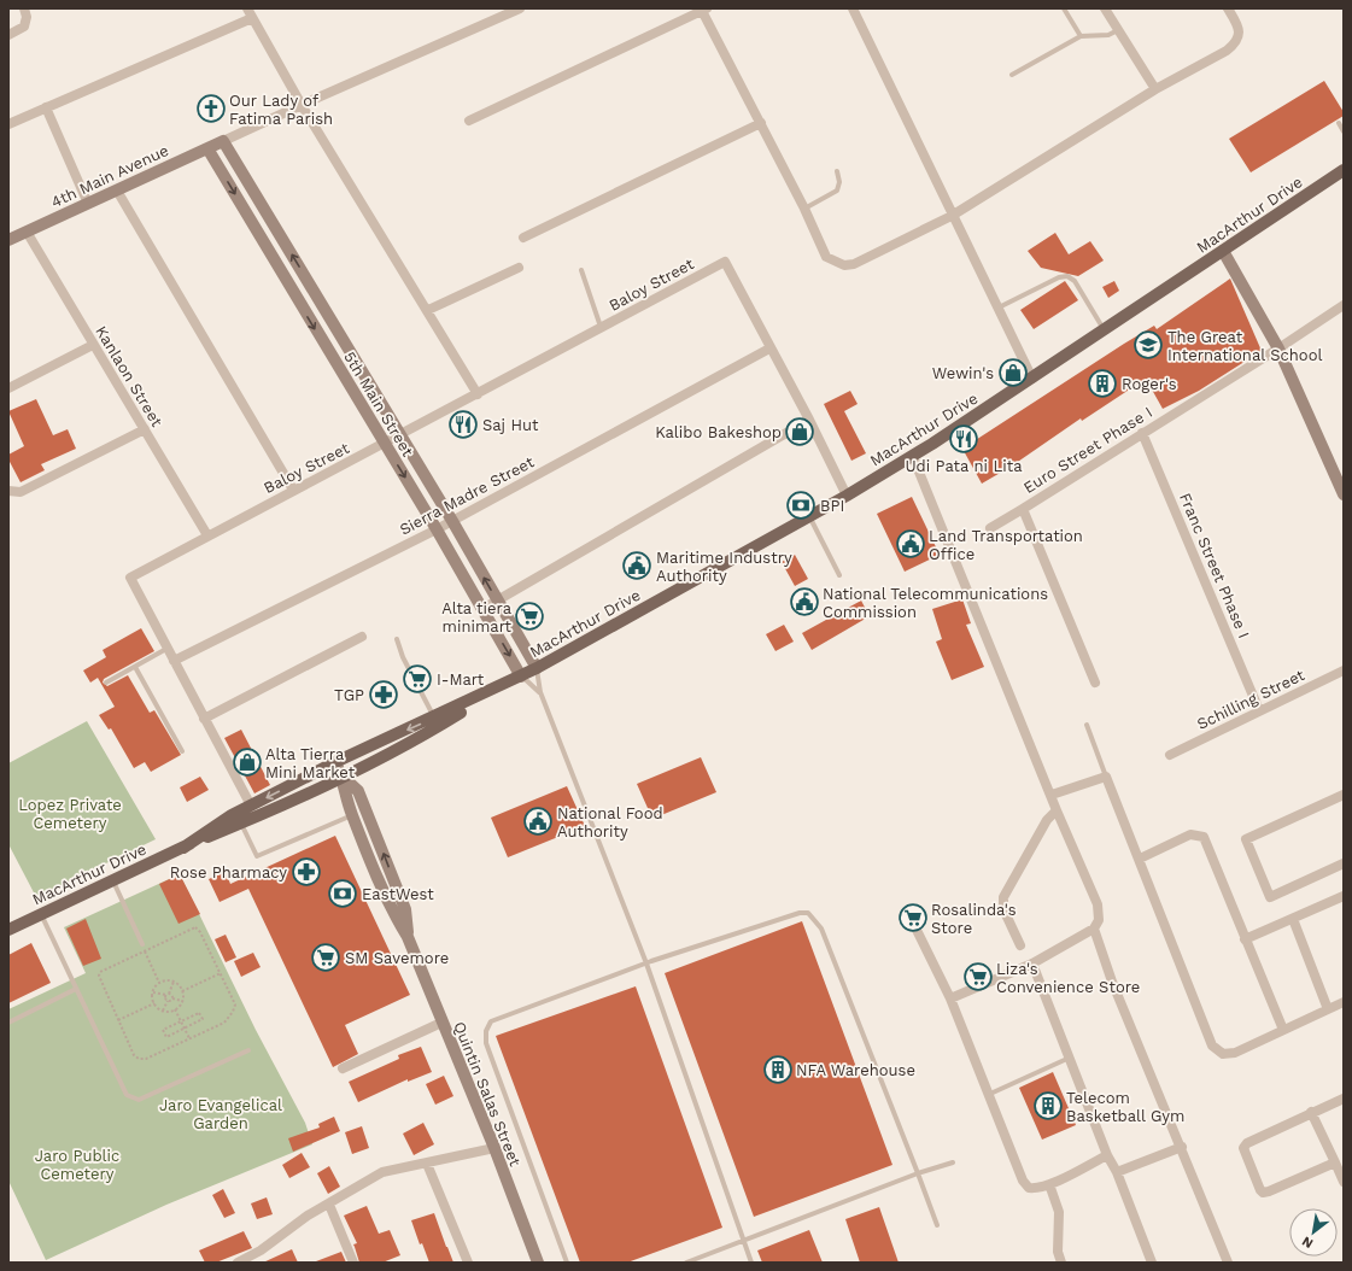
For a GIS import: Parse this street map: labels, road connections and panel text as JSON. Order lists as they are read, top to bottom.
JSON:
{
  "streets": {
    "main road": ["MacArthur Drive"],
    "street": [
      "4th Main Avenue",
      "Baloy Street",
      "Kanlaon Street",
      "5th Main Street",
      "Euro Street Phase I",
      "Sierra Madre Street",
      "Franc Street Phase I",
      "Schilling Street",
      "Quintin Salas Street"
    ]
  },
  "crossings": [
    ["4th Main Avenue", "Kanlaon Street"],
    ["4th Main Avenue", "5th Main Street"],
    ["MacArthur Drive", "Baloy Street"],
    ["MacArthur Drive", "5th Main Street"],
    ["MacArthur Drive", "Quintin Salas Street"],
    ["Baloy Street", "Kanlaon Street"],
    ["Baloy Street", "5th Main Street"],
    ["Baloy Street", "Sierra Madre Street"],
    ["5th Main Street", "Sierra Madre Street"],
    ["Euro Street Phase I", "Franc Street Phase I"],
    ["Franc Street Phase I", "Schilling Street"]
  ],
  "parks": ["Lopez Private Cemetery", "Jaro Evangelical Garden", "Jaro Public Cemetery"],
  "places": {
    "church": ["Our Lady of Fatima Parish"],
    "school or university": ["The Great International School"],
    "shop": ["Wewin's", "Kalibo Bakeshop", "Alta Tierra Mini Market"],
    "building": ["Roger's", "NFA Warehouse", "Telecom Basketball Gym"],
    "restaurant": ["Saj Hut", "Udi Pata ni Lita"],
    "bank": ["BPI", "EastWest"],
    "public building": [
      "Land Transportation Office",
      "Maritime Industry Authority",
      "National Telecommunications Commission",
      "National Food Authority"
    ],
    "supermarket": [
      "Alta tiera minimart",
      "I-Mart",
      "Rosalinda's Store",
      "SM Savemore",
      "Liza's Convenience Store"
    ],
    "pharmacy": ["TGP", "Rose Pharmacy"]
  },
  "north": "bottom left"
}
